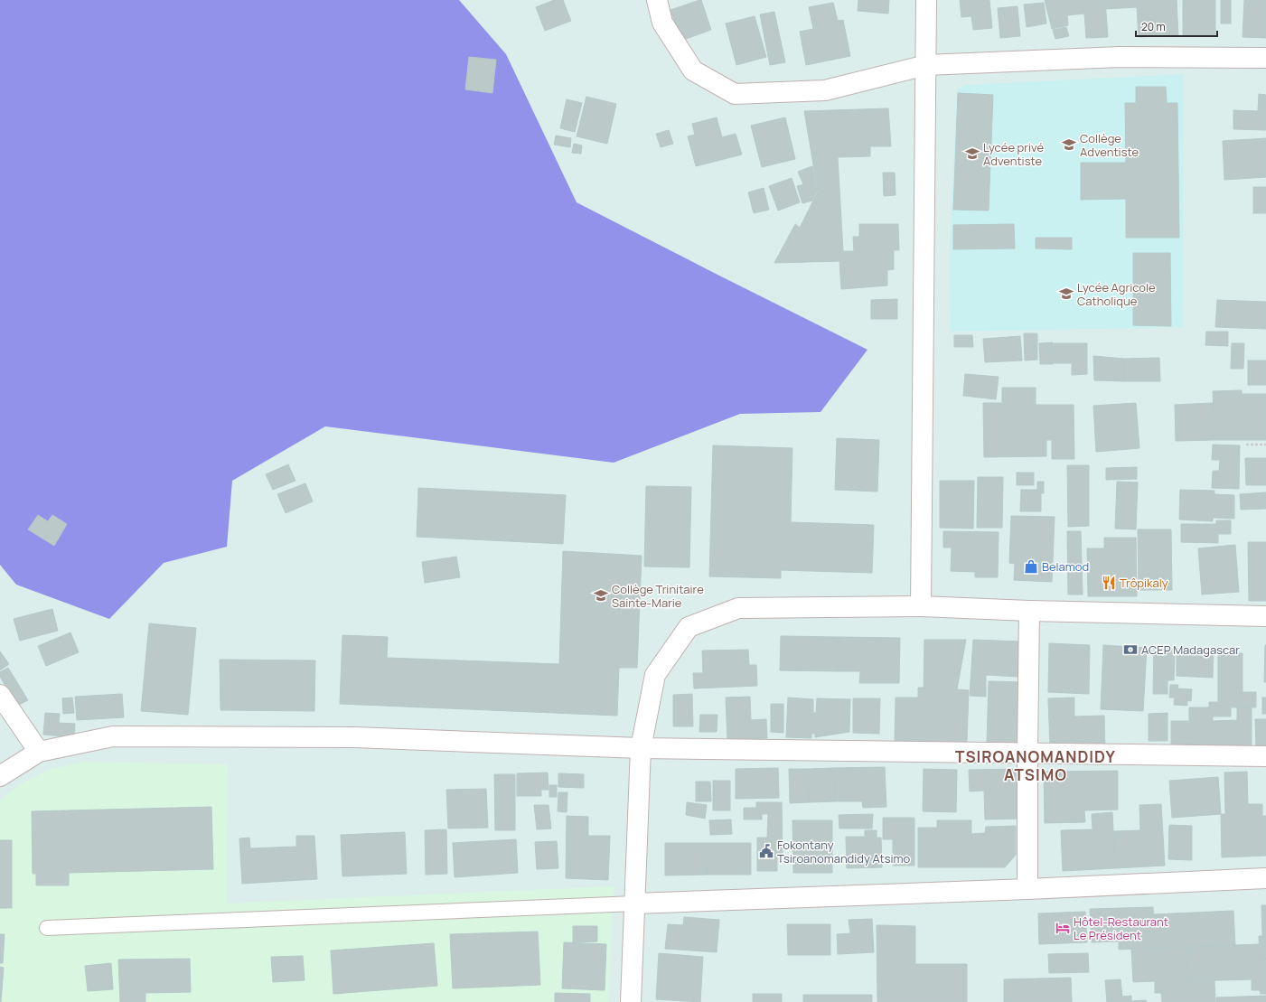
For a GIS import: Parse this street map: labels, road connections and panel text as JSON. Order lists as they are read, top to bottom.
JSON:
{
  "districts": ["TSIROANOMANDIDY ATSIMO"],
  "places": {
    "school or university": [
      "Collège Adventiste",
      "Lycée privé Adventiste",
      "Lycée Agricole Catholique",
      "Collège Trinitaire Sainte-Marie"
    ],
    "shop": ["Belamod"],
    "restaurant": ["Trôpikaly"],
    "bank": ["ACEP Madagascar"],
    "public building": ["Fokontany Tsiroanomandidy Atsimo"],
    "hotel": ["Hôtel-Restaurant Le Président"]
  },
  "scale_bar": "20 m"
}
